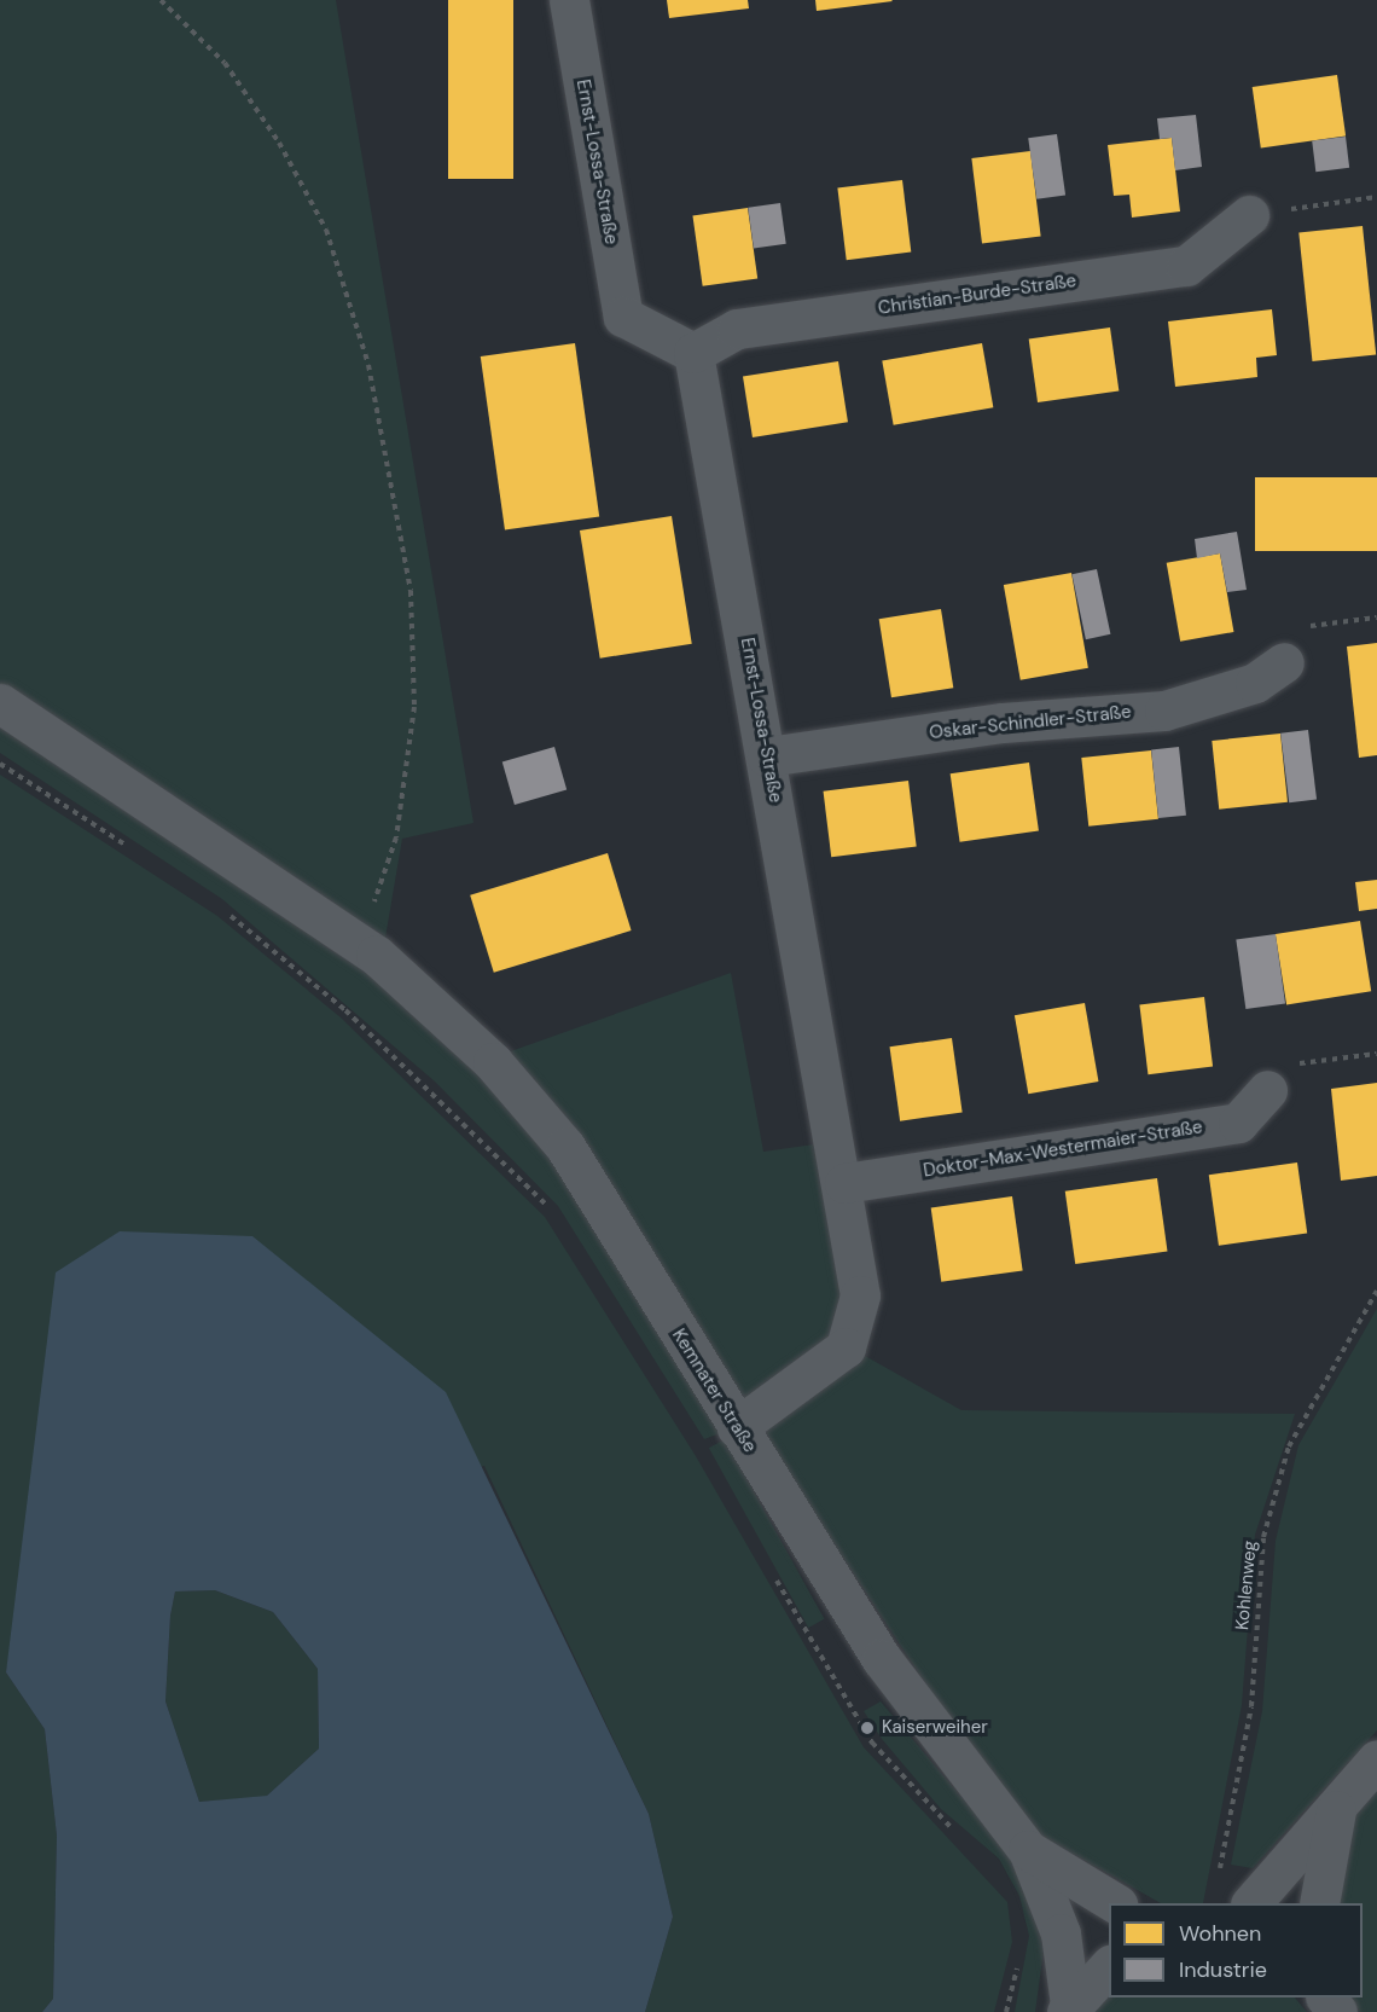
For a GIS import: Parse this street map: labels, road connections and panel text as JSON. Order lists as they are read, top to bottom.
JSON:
{
  "streets": {
    "street": [
      "Ernst-Lossa-Straße",
      "Christian-Burde-Straße",
      "Oskar-Schindler-Straße",
      "Doktor-Max-Westermaier-Straße",
      "Kemnater Straße"
    ],
    "path": ["Kohlenweg"]
  },
  "crossings": [
    ["Ernst-Lossa-Straße", "Christian-Burde-Straße"],
    ["Ernst-Lossa-Straße", "Oskar-Schindler-Straße"],
    ["Ernst-Lossa-Straße", "Doktor-Max-Westermaier-Straße"],
    ["Ernst-Lossa-Straße", "Kemnater Straße"]
  ],
  "places": ["Kaiserweiher"],
  "legend": ["Wohnen", "Industrie"]
}
